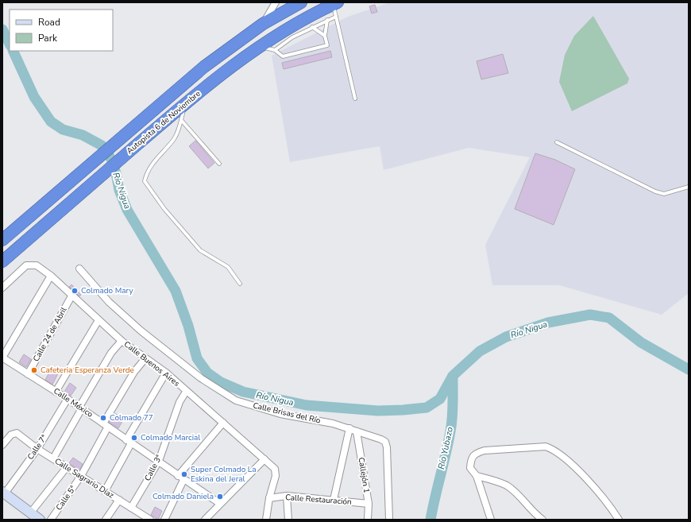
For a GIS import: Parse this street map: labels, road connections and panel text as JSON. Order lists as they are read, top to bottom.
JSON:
{
  "streets": {
    "highway": ["Autopista 6 de Noviembre"],
    "street": [
      "Calle 24 de Abril",
      "Calle Buenos Aires",
      "Calle México",
      "Calle Brisas del Río",
      "Calle 7ª",
      "Calle 3ª",
      "Callejón 1",
      "Calle Sagrario Díaz",
      "Calle 5ª",
      "Calle Restauración"
    ]
  },
  "crossings": [
    ["Calle 24 de Abril", "Calle Buenos Aires"],
    ["Calle 24 de Abril", "Calle México"],
    ["Calle Buenos Aires", "Calle 3ª"],
    ["Calle Buenos Aires", "Calle 5ª"],
    ["Calle Buenos Aires", "Calle Restauración"],
    ["Calle México", "Calle 7ª"],
    ["Calle México", "Calle 3ª"],
    ["Calle México", "Calle 5ª"],
    ["Calle Brisas del Río", "Callejón 1"],
    ["Calle 7ª", "Calle Sagrario Díaz"],
    ["Calle 3ª", "Calle Sagrario Díaz"],
    ["Callejón 1", "Calle Restauración"],
    ["Calle Sagrario Díaz", "Calle 5ª"]
  ],
  "water": ["Río Nigua", "Río Yubazo"],
  "places": [
    "Colmado Mary",
    "Cafeteria Esperanza Verde",
    "Colmado 77",
    "Colmado Marcial",
    "Super Colmado La Eskina del Jeral",
    "Colmado Daniela"
  ],
  "legend": ["Road", "Park"]
}
